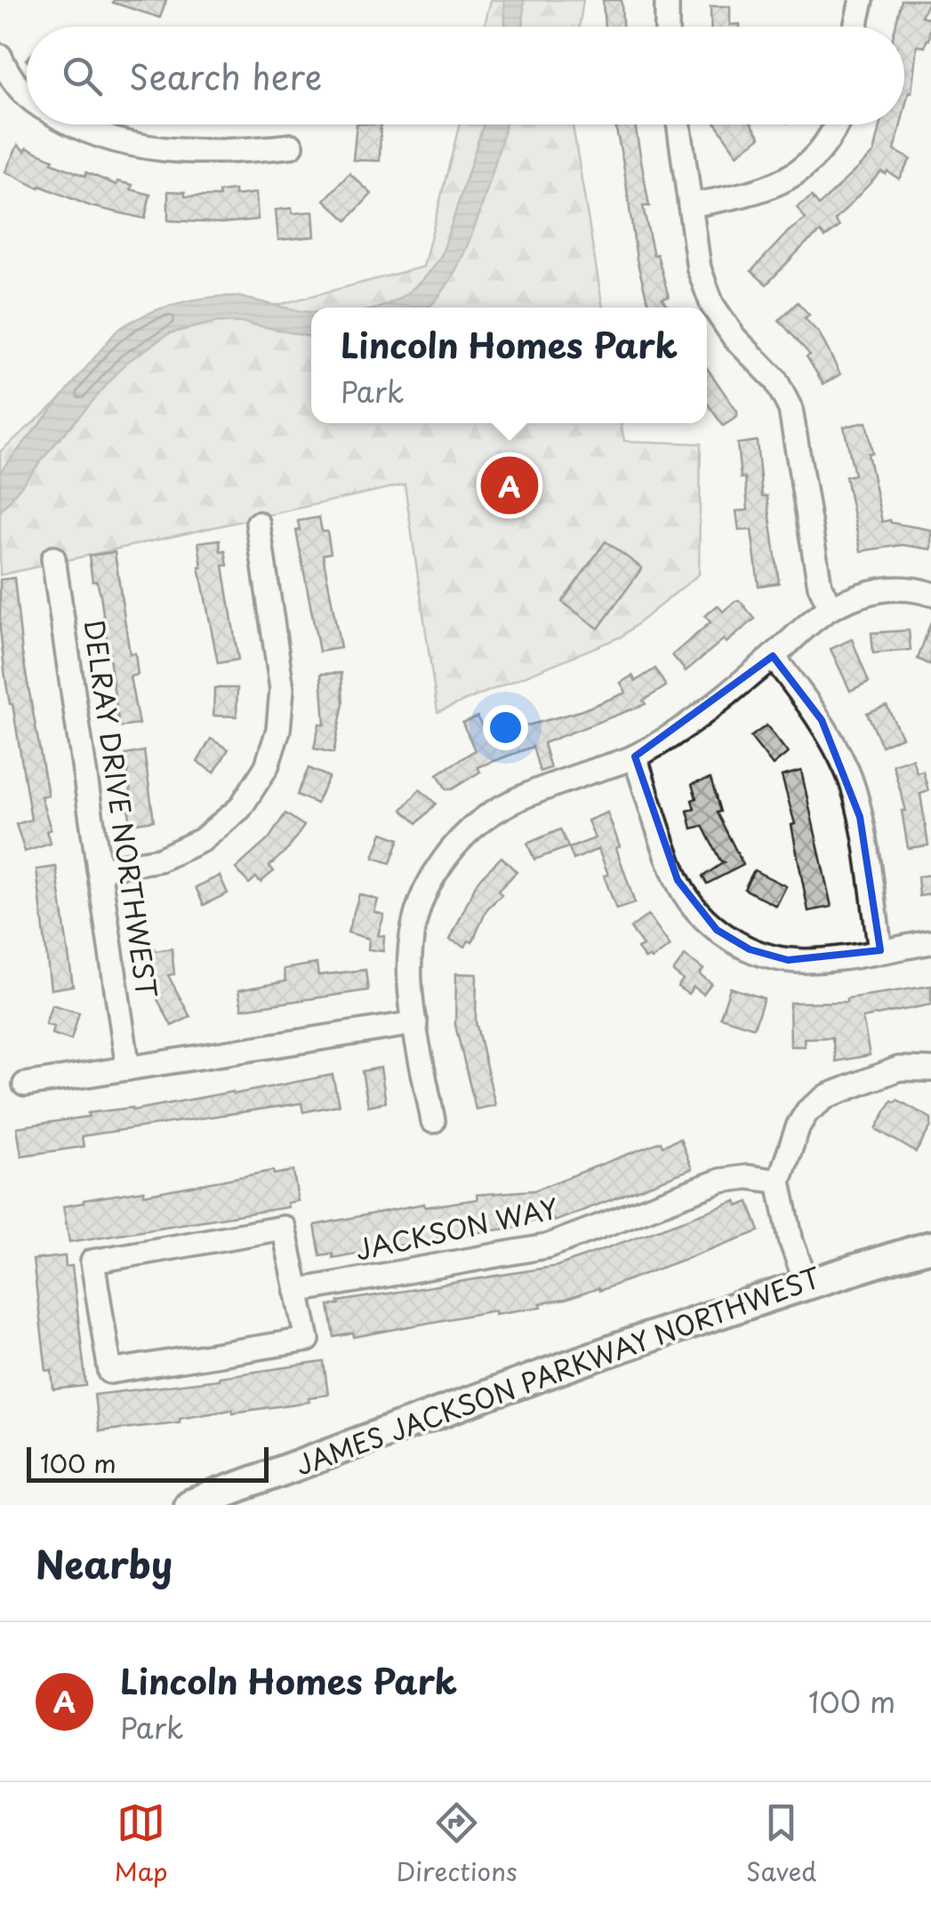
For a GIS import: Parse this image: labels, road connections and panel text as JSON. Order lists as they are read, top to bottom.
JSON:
{
  "streets": {
    "main road": ["JAMES JACKSON PARKWAY NORTHWEST"],
    "street": ["DELRAY DRIVE NORTHWEST", "JACKSON WAY"]
  },
  "scale_bar": "100 m",
  "page": {
    "search": "Search here",
    "popup": ["Lincoln Homes Park", "Park"],
    "pins": "A",
    "scale": "100 m",
    "heading": "Nearby",
    "list": [
      {
        "mark": "A",
        "name": "Lincoln Homes Park",
        "note": "Park",
        "value": "100 m"
      }
    ],
    "nav": ["Map", "Directions", "Saved"]
  }
}
